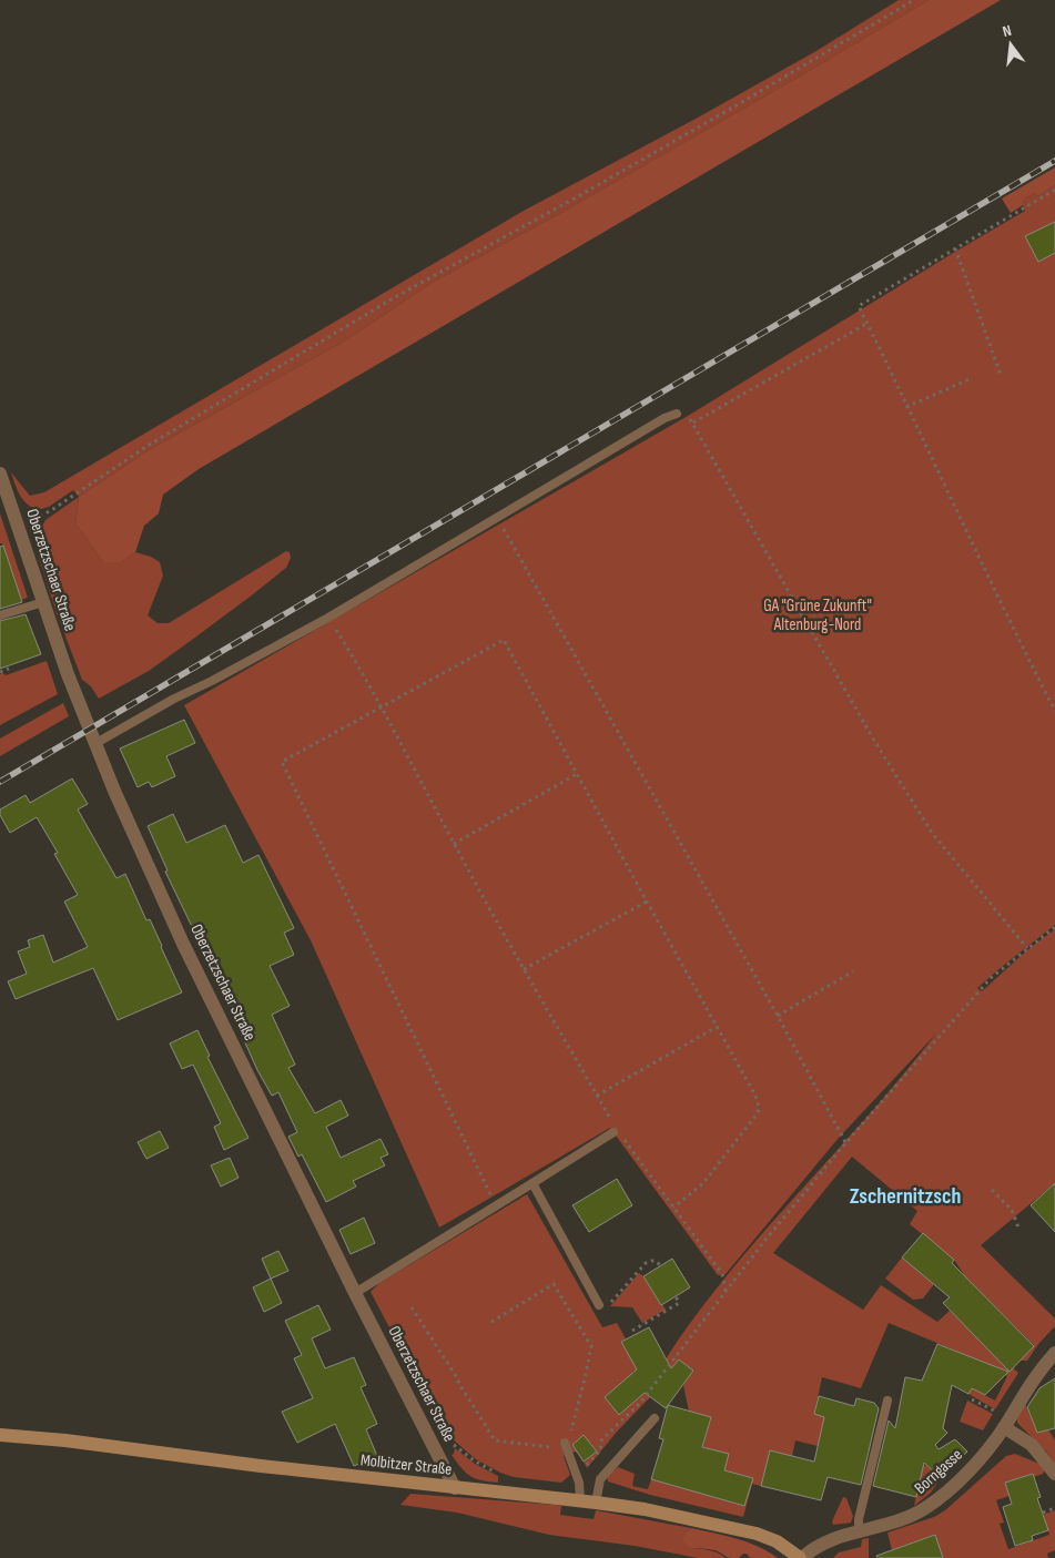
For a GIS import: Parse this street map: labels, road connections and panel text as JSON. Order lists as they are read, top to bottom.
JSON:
{
  "streets": {
    "street": ["Oberzetzschaer Straße", "Molbitzer Straße", "Borngasse"]
  },
  "crossings": [
    ["Oberzetzschaer Straße", "Molbitzer Straße"],
    ["Molbitzer Straße", "Borngasse"]
  ],
  "districts": ["Zschernitzsch"],
  "parks": ["GA \"Grüne Zukunft\" Altenburg-Nord"],
  "north": "top"
}
